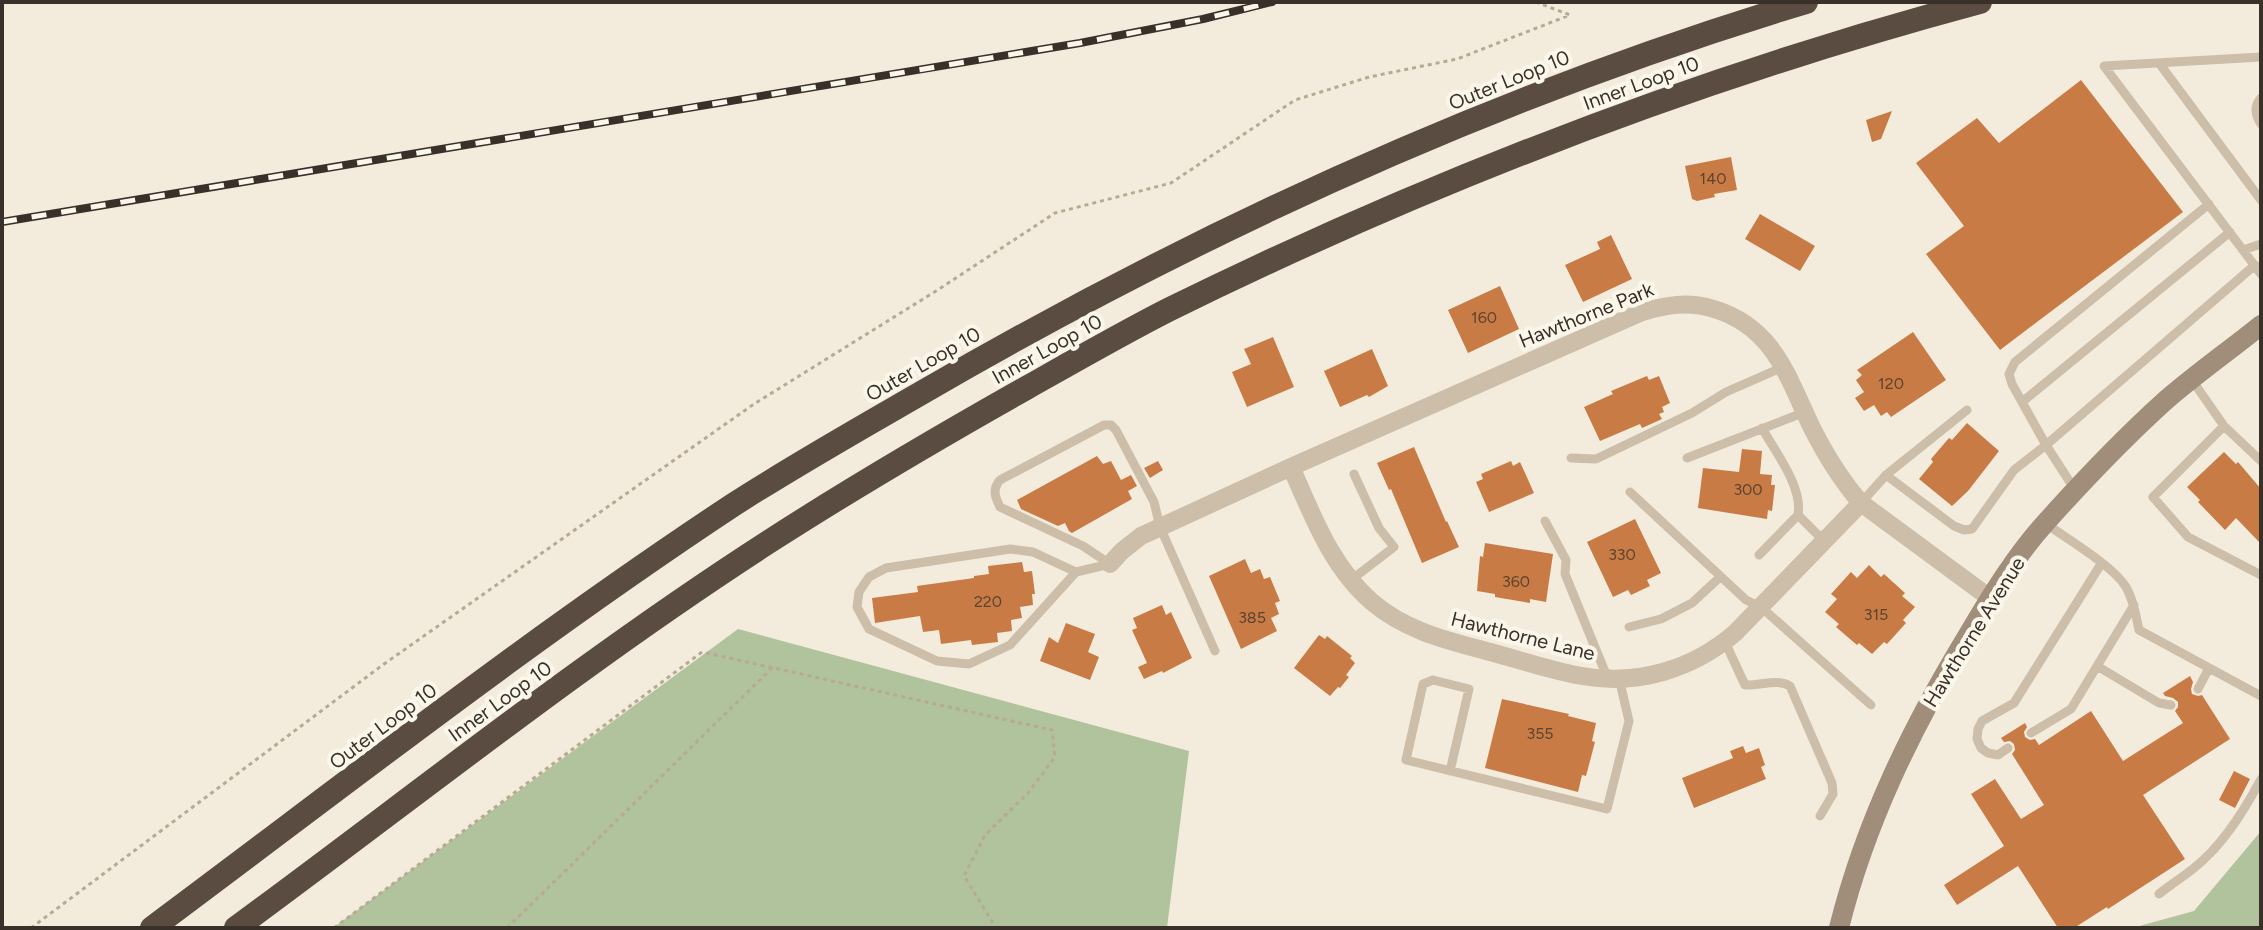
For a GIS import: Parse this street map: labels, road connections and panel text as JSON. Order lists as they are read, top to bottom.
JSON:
{
  "streets": {
    "highway": ["Outer Loop 10", "Inner Loop 10"],
    "main road": ["Hawthorne Avenue"],
    "street": ["Hawthorne Park", "Hawthorne Lane"]
  },
  "crossings": [
    ["Hawthorne Park", "Hawthorne Avenue"],
    ["Hawthorne Park", "Hawthorne Lane"]
  ],
  "house_numbers": [
    "140",
    "160",
    "120",
    "300",
    "330",
    "360",
    "220",
    "315",
    "385",
    "355"
  ]
}
